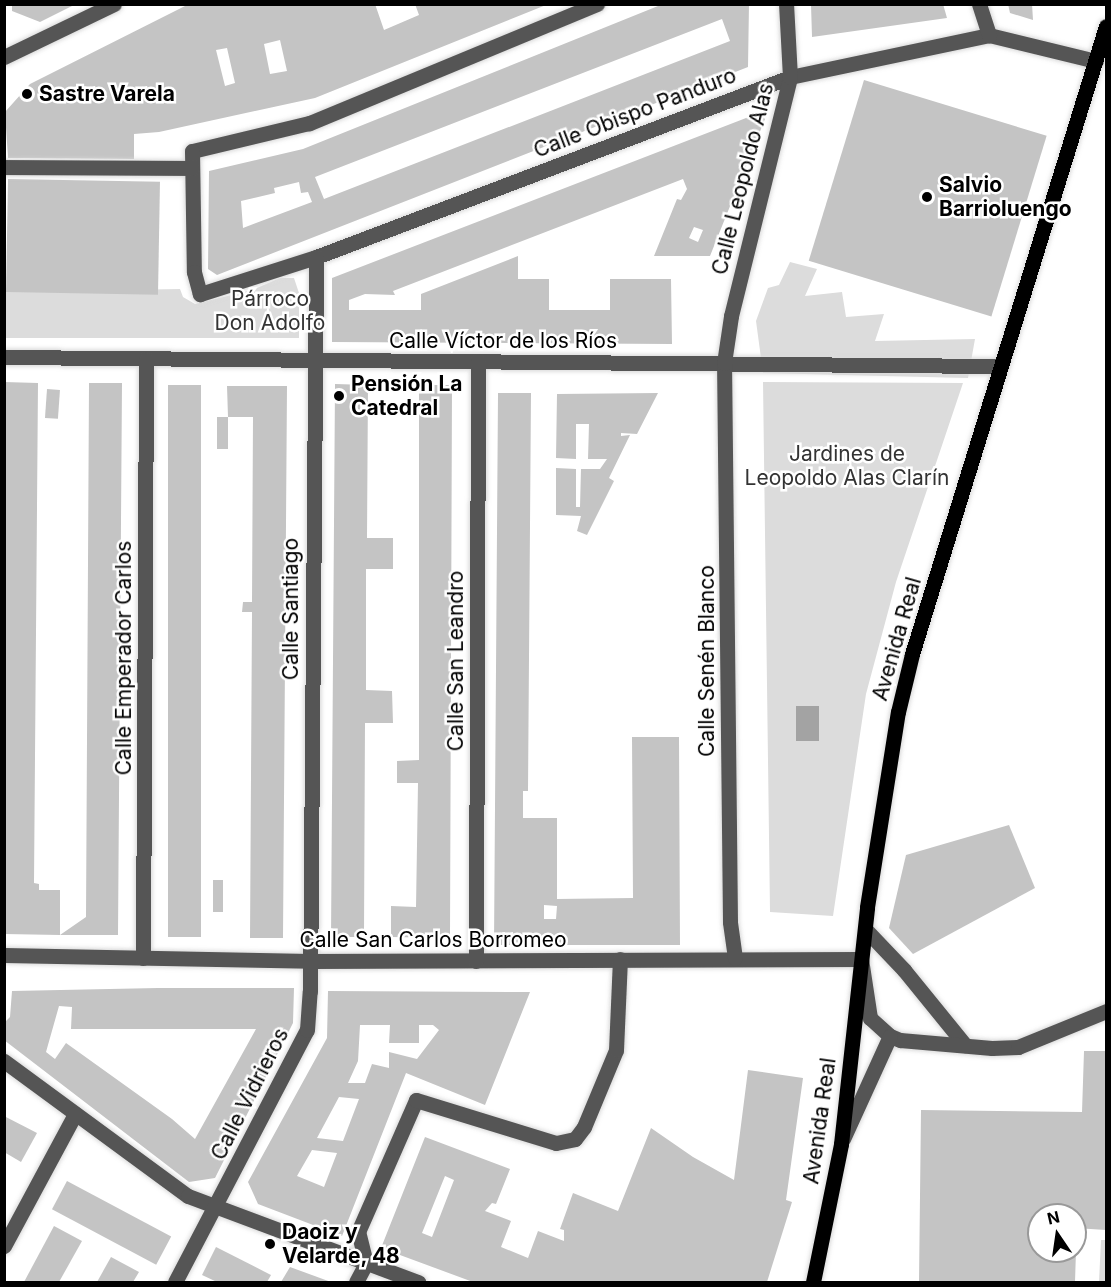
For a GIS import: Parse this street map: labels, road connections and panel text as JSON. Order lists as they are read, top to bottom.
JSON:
{
  "streets": {
    "main road": ["Avenida Real"],
    "street": [
      "Calle Obispo Panduro",
      "Calle Leopoldo Alas",
      "Calle Víctor de los Ríos",
      "Calle Santiago",
      "Calle Emperador Carlos",
      "Calle San Leandro",
      "Calle Senén Blanco",
      "Calle San Carlos Borromeo",
      "Calle Vidrieros"
    ]
  },
  "crossings": [
    ["Calle Obispo Panduro", "Calle Leopoldo Alas"],
    ["Calle Obispo Panduro", "Calle Santiago"],
    ["Calle Obispo Panduro", "Avenida Real"],
    ["Calle Leopoldo Alas", "Calle Víctor de los Ríos"],
    ["Calle Leopoldo Alas", "Calle Senén Blanco"],
    ["Calle Víctor de los Ríos", "Calle Santiago"],
    ["Calle Víctor de los Ríos", "Avenida Real"],
    ["Calle Víctor de los Ríos", "Calle Emperador Carlos"],
    ["Calle Víctor de los Ríos", "Calle San Leandro"],
    ["Calle Víctor de los Ríos", "Calle Senén Blanco"],
    ["Calle Santiago", "Calle San Carlos Borromeo"],
    ["Calle Santiago", "Calle Vidrieros"],
    ["Avenida Real", "Calle San Carlos Borromeo"],
    ["Calle Emperador Carlos", "Calle San Carlos Borromeo"],
    ["Calle San Leandro", "Calle San Carlos Borromeo"],
    ["Calle Senén Blanco", "Calle San Carlos Borromeo"],
    ["Calle San Carlos Borromeo", "Calle Vidrieros"]
  ],
  "parks": ["Párroco Don Adolfo", "Jardines de Leopoldo Alas Clarín"],
  "places": [
    "Sastre Varela",
    "Salvio Barrioluengo",
    "Pensión La Catedral",
    "Daoiz y Velarde, 48"
  ],
  "north": "top"
}
